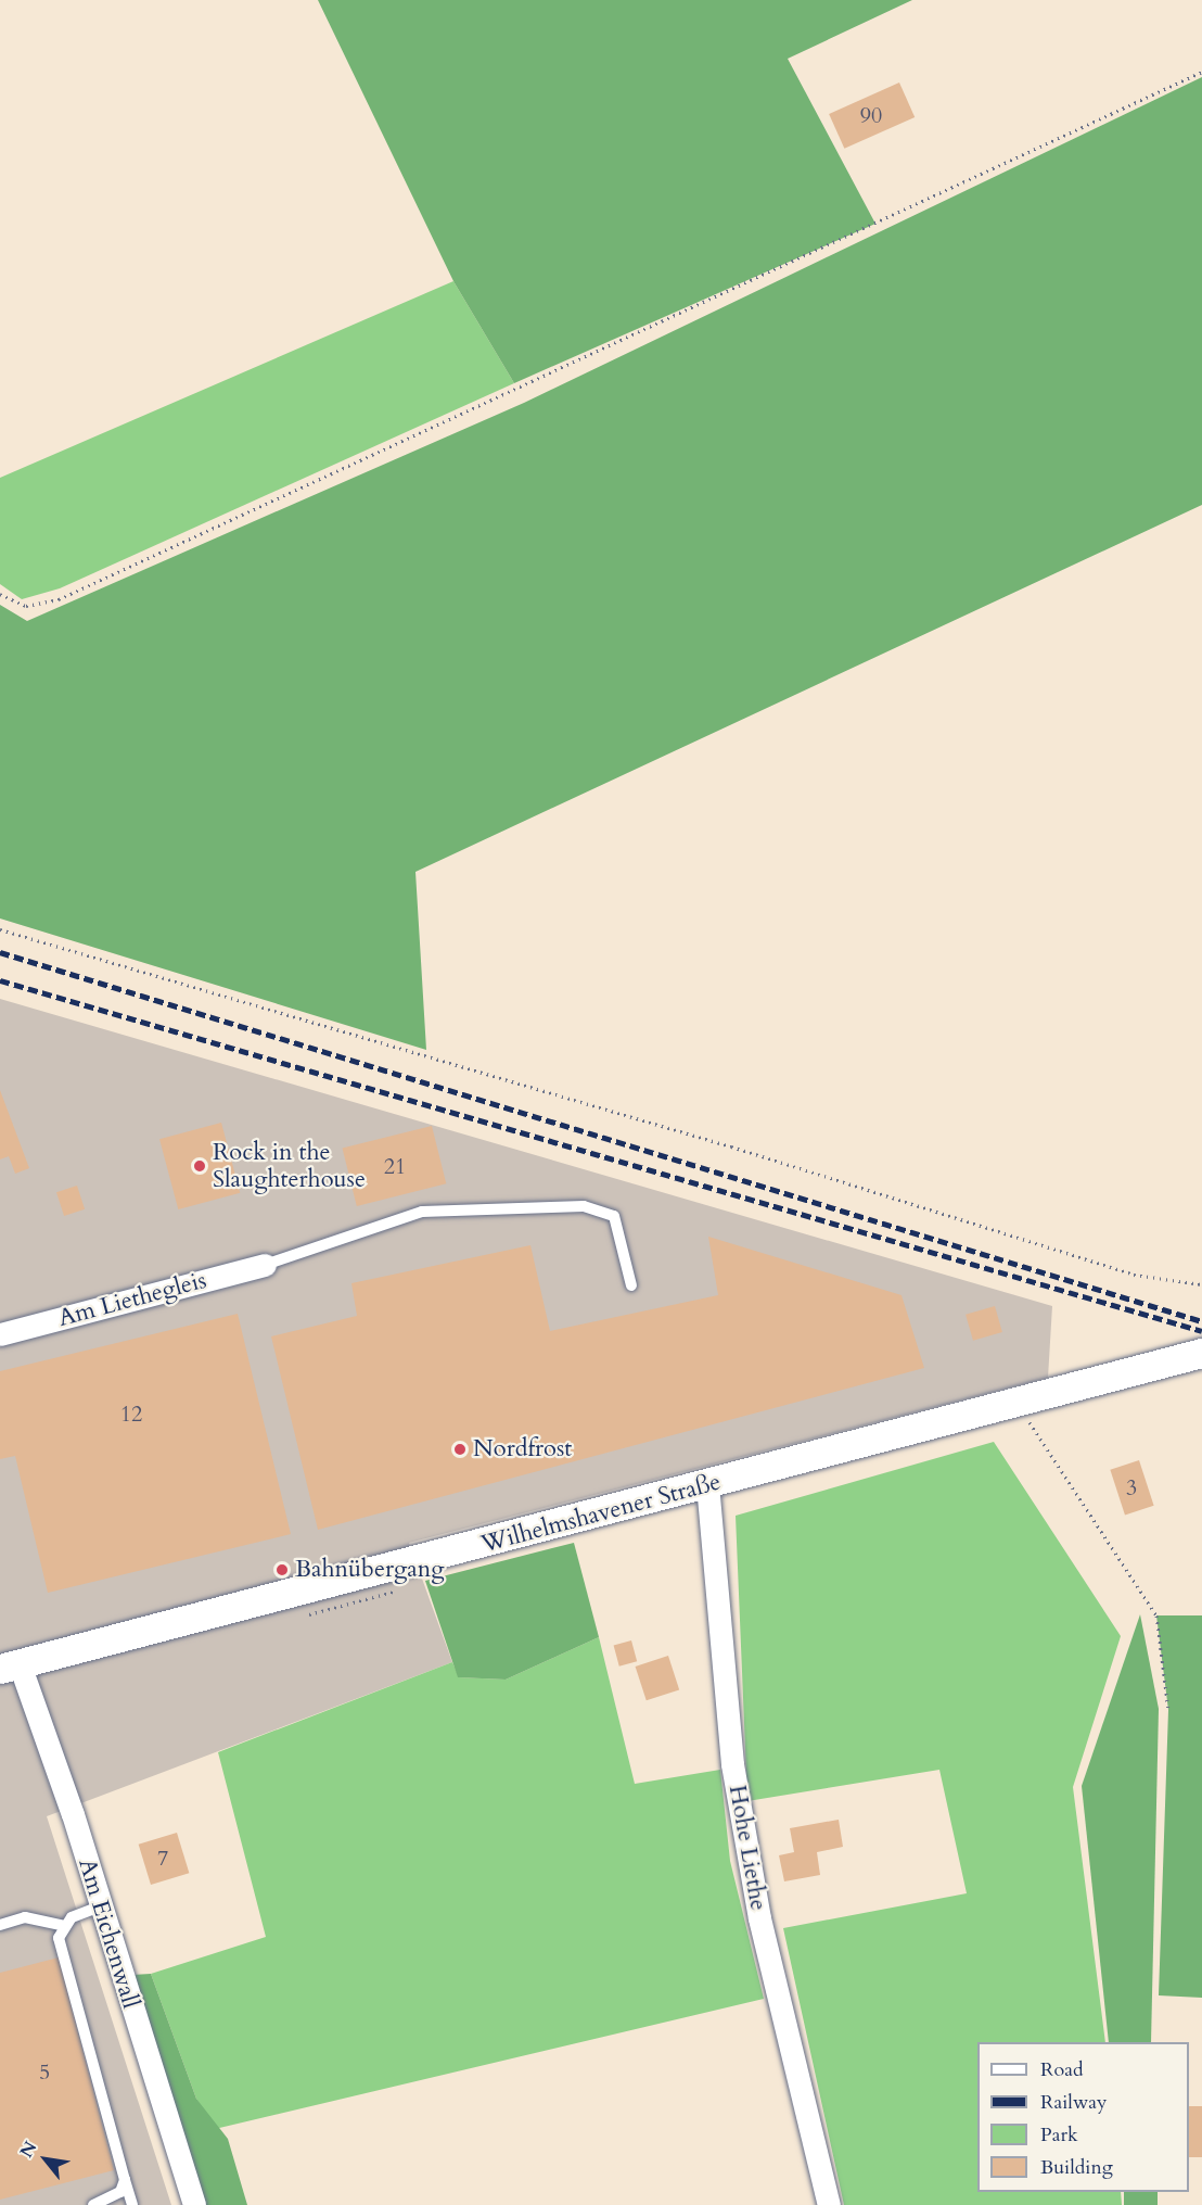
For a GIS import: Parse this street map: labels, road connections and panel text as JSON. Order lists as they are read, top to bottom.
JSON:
{
  "streets": {
    "street": [
      "Am Liethegleis",
      "Wilhelmshavener Straße",
      "Hohe Liethe",
      "Am Eichenwall"
    ]
  },
  "crossings": [
    ["Wilhelmshavener Straße", "Hohe Liethe"],
    ["Wilhelmshavener Straße", "Am Eichenwall"]
  ],
  "places": ["Rock in the Slaughterhouse", "Nordfrost", "Bahnübergang"],
  "house_numbers": [
    "90",
    "21",
    "12",
    "3",
    "7",
    "5"
  ],
  "legend": [
    "Road",
    "Railway",
    "Park",
    "Building"
  ],
  "north": "top left"
}
